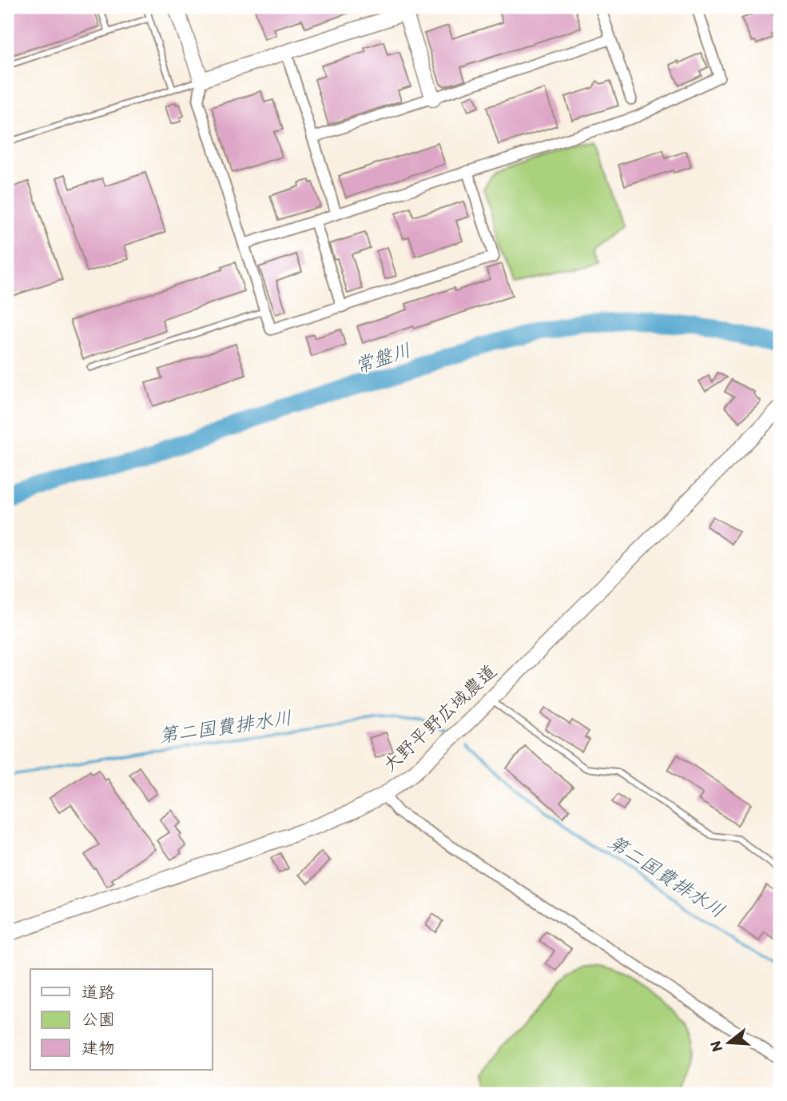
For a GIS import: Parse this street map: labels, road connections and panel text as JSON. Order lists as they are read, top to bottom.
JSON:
{
  "streets": {
    "street": ["大野平野広域農道"]
  },
  "water": ["常盤川", "第二国費排水川"],
  "legend": ["道路", "公園", "建物"],
  "north": "left"
}
